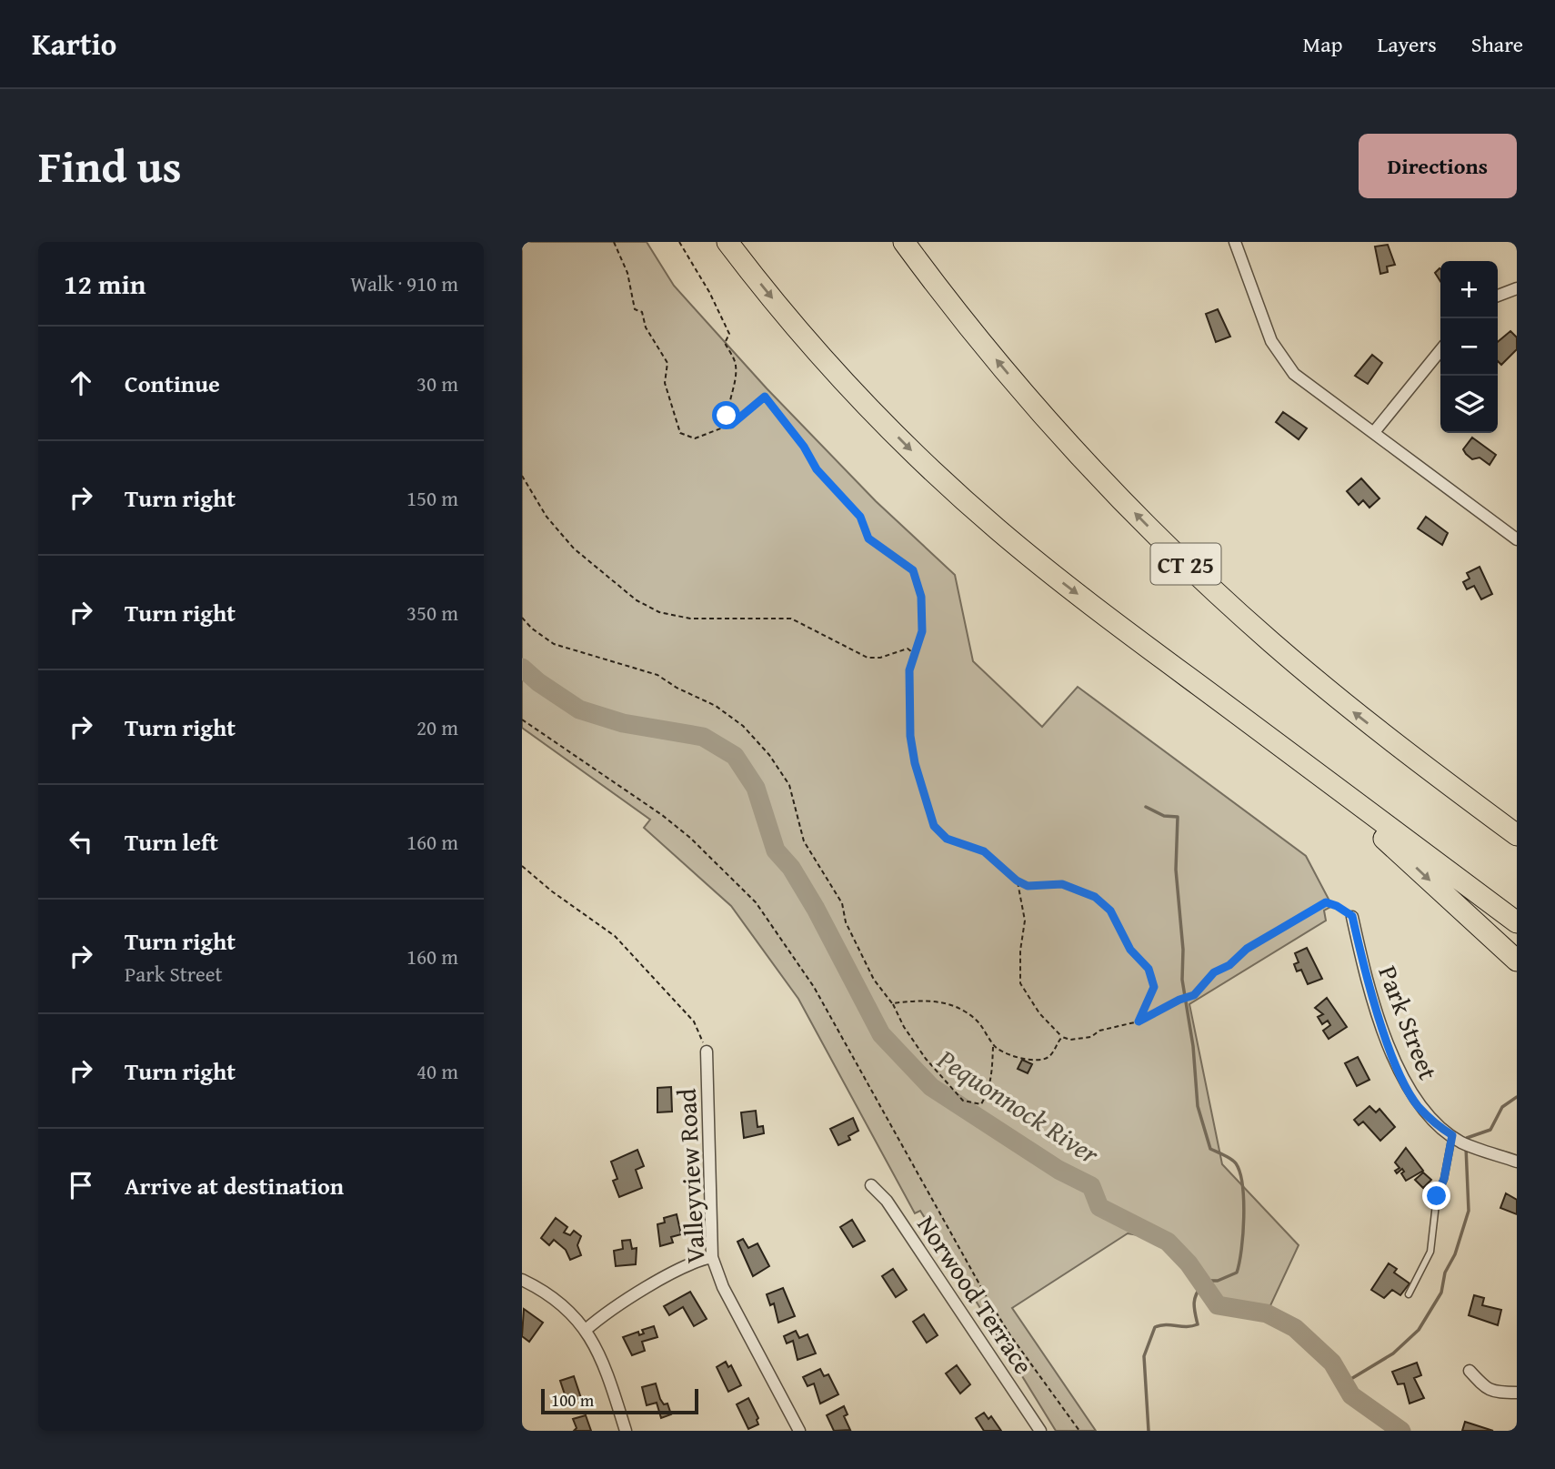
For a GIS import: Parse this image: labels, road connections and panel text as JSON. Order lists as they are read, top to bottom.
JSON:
{
  "streets": {
    "highway": ["CT 25"],
    "street": ["Park Street", "Valleyview Road", "Norwood Terrace"]
  },
  "water": ["Pequonnock River"],
  "scale_bar": "100 m",
  "page": {
    "header": "Kartio",
    "nav": ["Map", "Layers", "Share"],
    "title": "Find us",
    "buttons": "Directions",
    "heading": ["12 min", "Walk · 910 m"],
    "map_buttons": ["+", "−"],
    "list": [
      ["Continue", "30 m"],
      ["Turn right", "150 m"],
      ["Turn right", "350 m"],
      ["Turn right", "20 m"],
      ["Turn left", "160 m"],
      ["Turn right", "Park Street", "160 m"],
      ["Turn right", "40 m"],
      "Arrive at destination"
    ],
    "scale": "100 m"
  }
}
